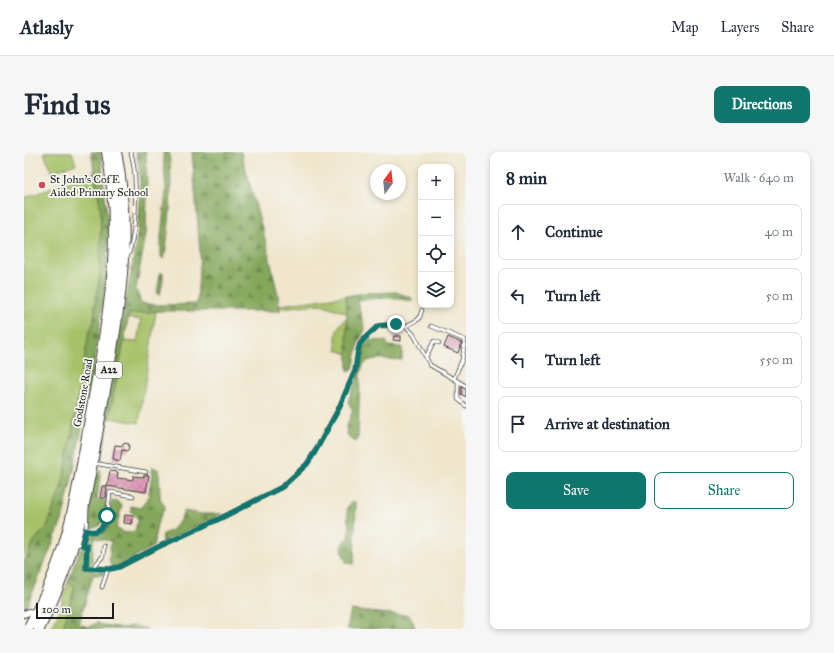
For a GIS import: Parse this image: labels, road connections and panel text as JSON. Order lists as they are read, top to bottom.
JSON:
{
  "streets": {
    "highway": ["A22", "Godstone Road"]
  },
  "places": ["St John's CofE Aided Primary School"],
  "scale_bar": "100 m",
  "north": "top",
  "page": {
    "header": "Atlasly",
    "nav": ["Map", "Layers", "Share"],
    "buttons": [
      "Directions",
      ["Save", "Share"]
    ],
    "title": "Find us",
    "heading": ["8 min", "Walk · 640 m"],
    "map_buttons": ["+", "−"],
    "list": [
      ["Continue", "40 m"],
      ["Turn left", "50 m"],
      ["Turn left", "550 m"],
      "Arrive at destination"
    ],
    "scale": "100 m"
  }
}
